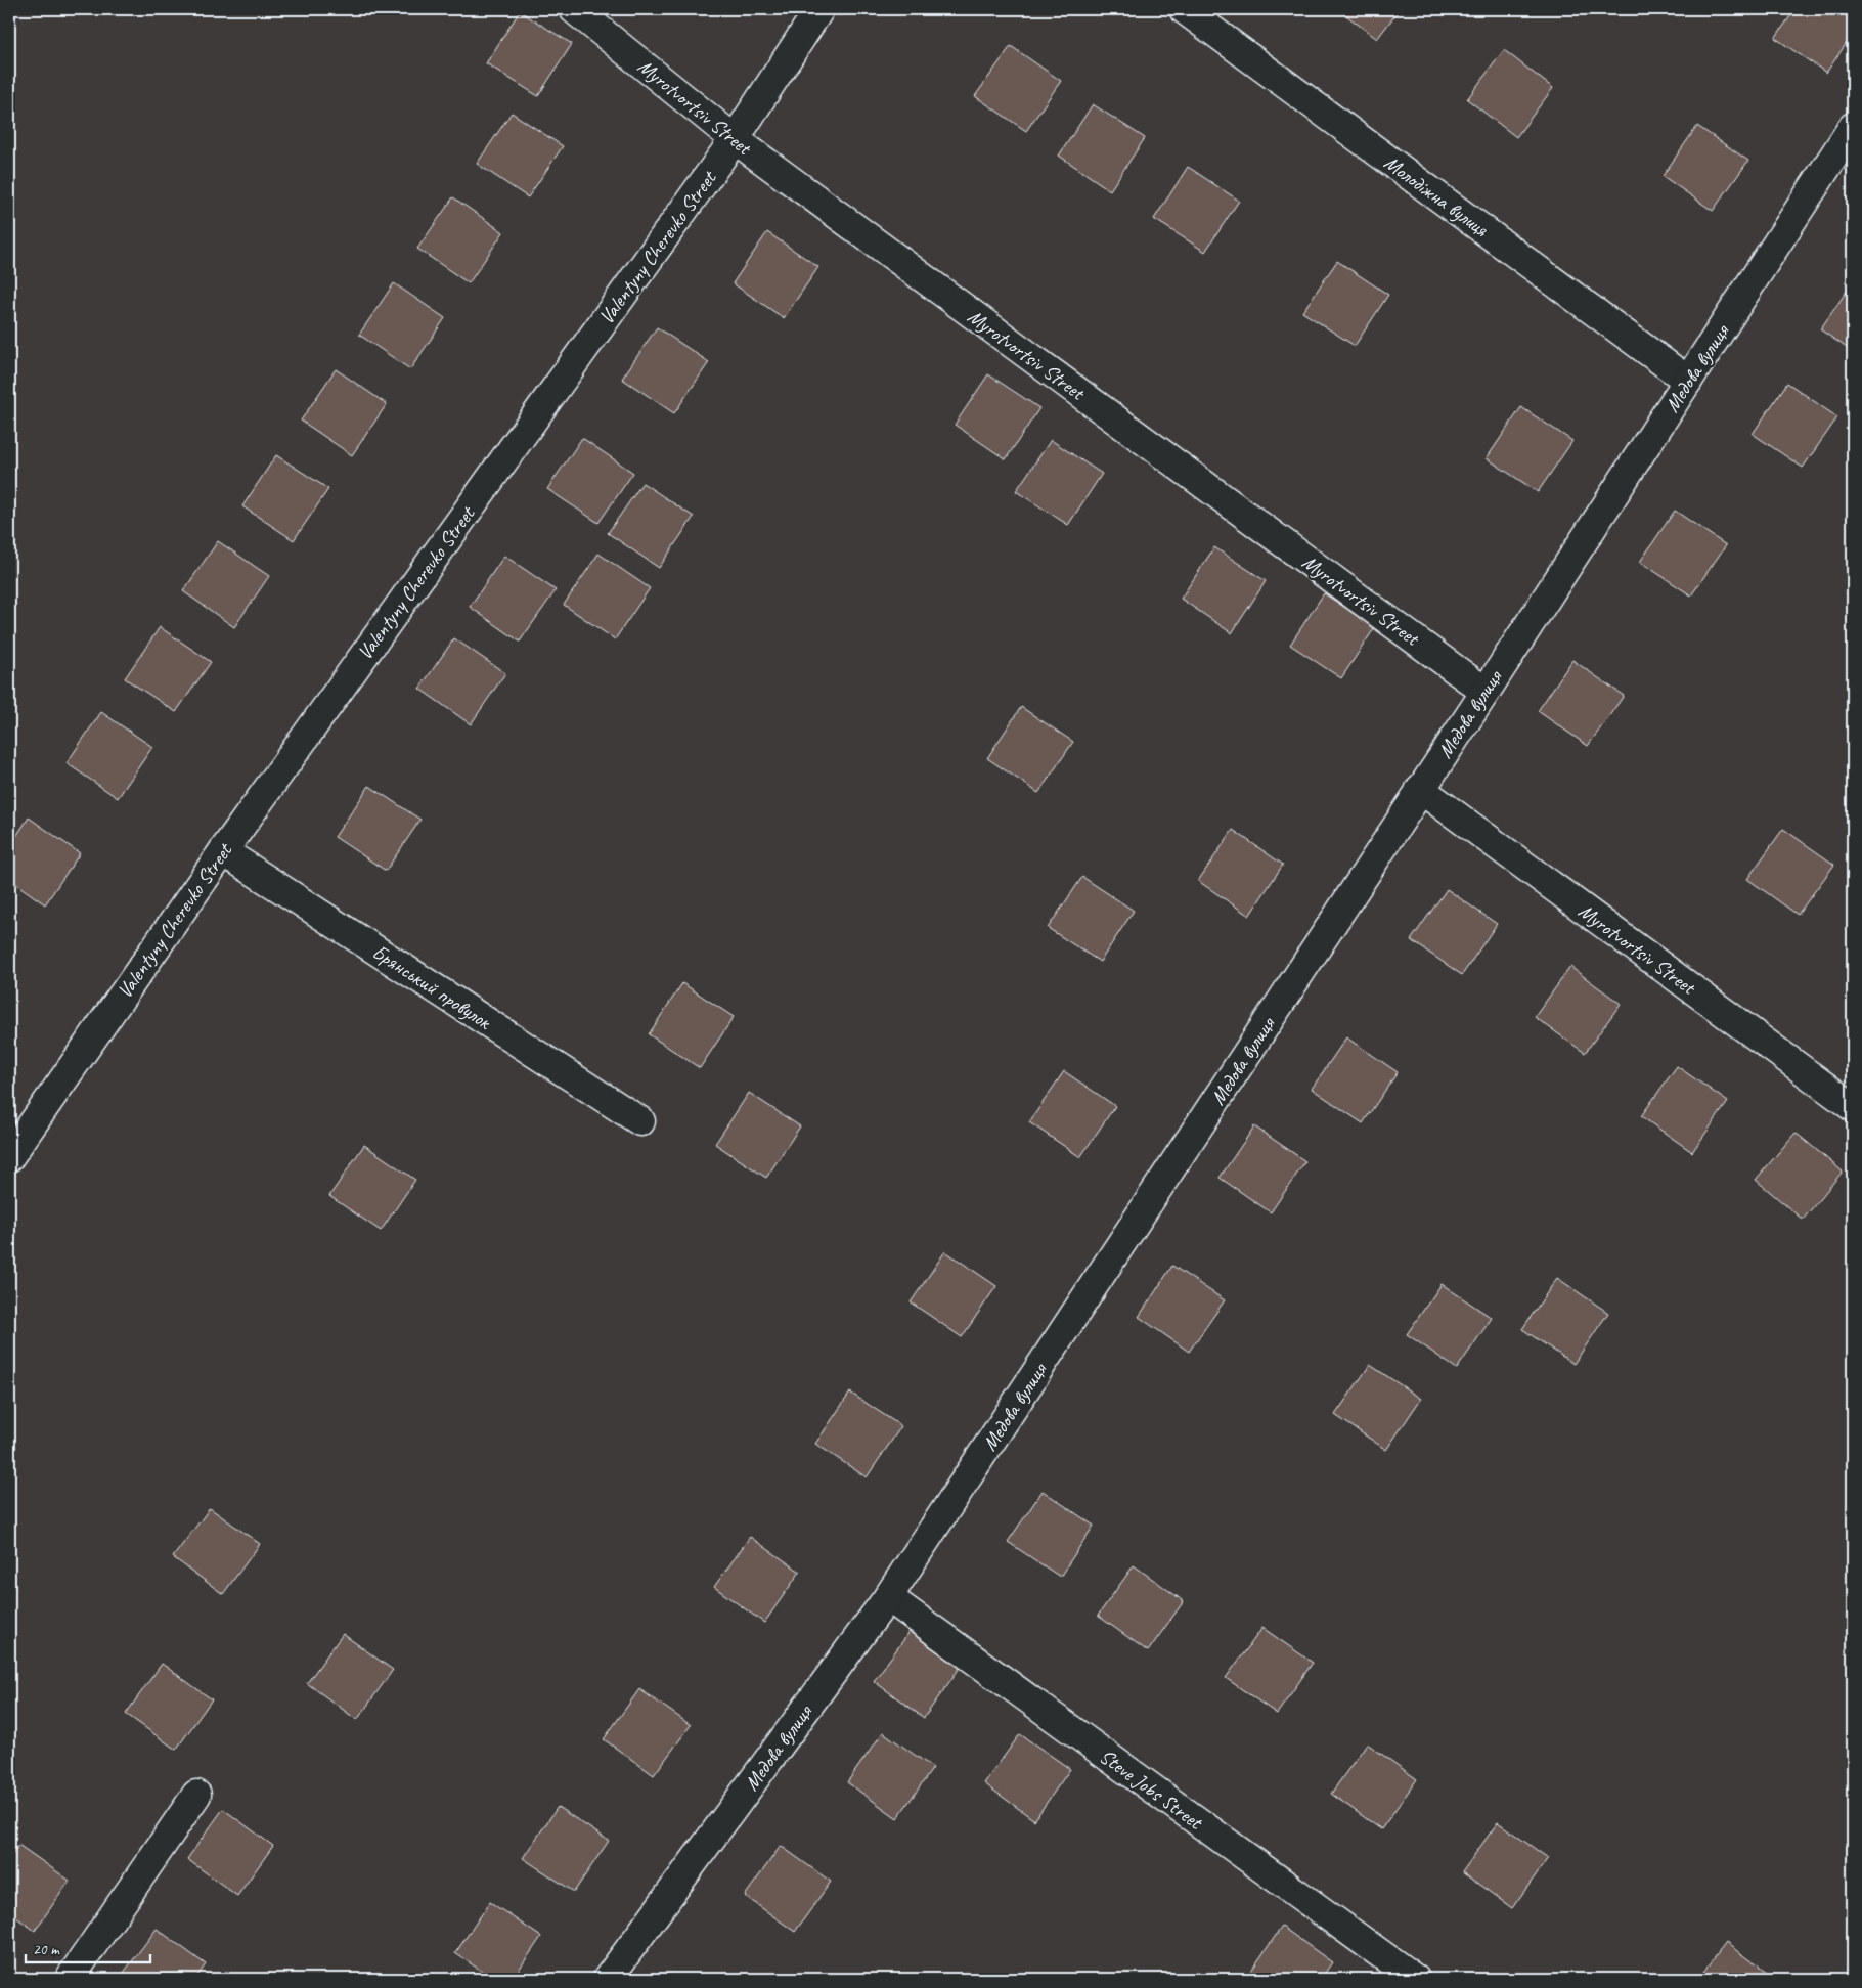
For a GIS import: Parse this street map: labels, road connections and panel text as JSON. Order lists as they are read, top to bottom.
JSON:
{
  "streets": {
    "street": [
      "Myrotvortsiv Street",
      "Молодіжна вулиця",
      "Valentyny Cherevko Street",
      "Медова вулиця",
      "Брянський провулок",
      "Steve Jobs Street"
    ]
  },
  "crossings": [
    ["Myrotvortsiv Street", "Valentyny Cherevko Street"],
    ["Myrotvortsiv Street", "Медова вулиця"],
    ["Молодіжна вулиця", "Медова вулиця"],
    ["Valentyny Cherevko Street", "Брянський провулок"],
    ["Медова вулиця", "Steve Jobs Street"]
  ],
  "scale_bar": "20 m"
}
